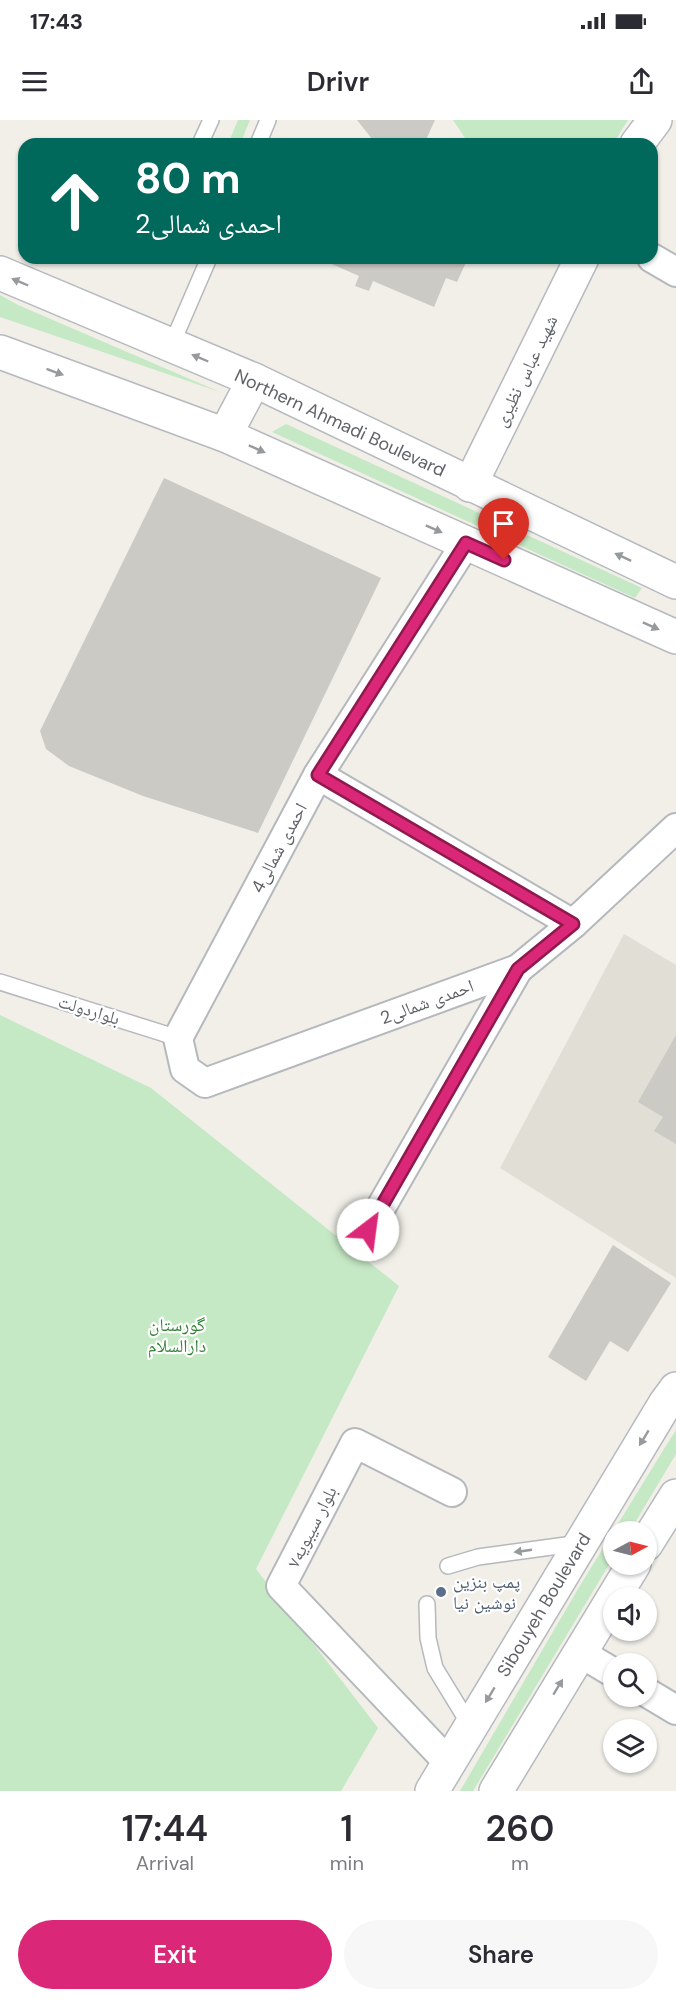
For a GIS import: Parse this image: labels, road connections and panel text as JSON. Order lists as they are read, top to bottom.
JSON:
{
  "streets": {
    "main road": ["شهید عباس نظیری", "Northern Ahmadi Boulevard", "Sibouyeh Boulevard"],
    "street": ["4احمدی شمالی", "2احمدی شمالی", "بلوار سیبویه۷"],
    "lane": ["بلواردولت"]
  },
  "crossings": [
    ["شهید عباس نظیری", "Northern Ahmadi Boulevard"],
    ["4احمدی شمالی", "2احمدی شمالی"],
    ["4احمدی شمالی", "بلواردولت"],
    ["2احمدی شمالی", "بلواردولت"],
    ["بلوار سیبویه۷", "Sibouyeh Boulevard"]
  ],
  "parks": ["گورستان دارالسلام"],
  "places": ["پمپ بنزین نوشین نیا"],
  "north": "right",
  "page": {
    "status": "17:43",
    "header": "Drivr",
    "turn": ["80 m", "2احمدی شمالی"],
    "eta": [
      "17:44",
      "Arrival",
      "1",
      "min",
      "260",
      "m"
    ],
    "buttons": ["Exit", "Share"]
  }
}
